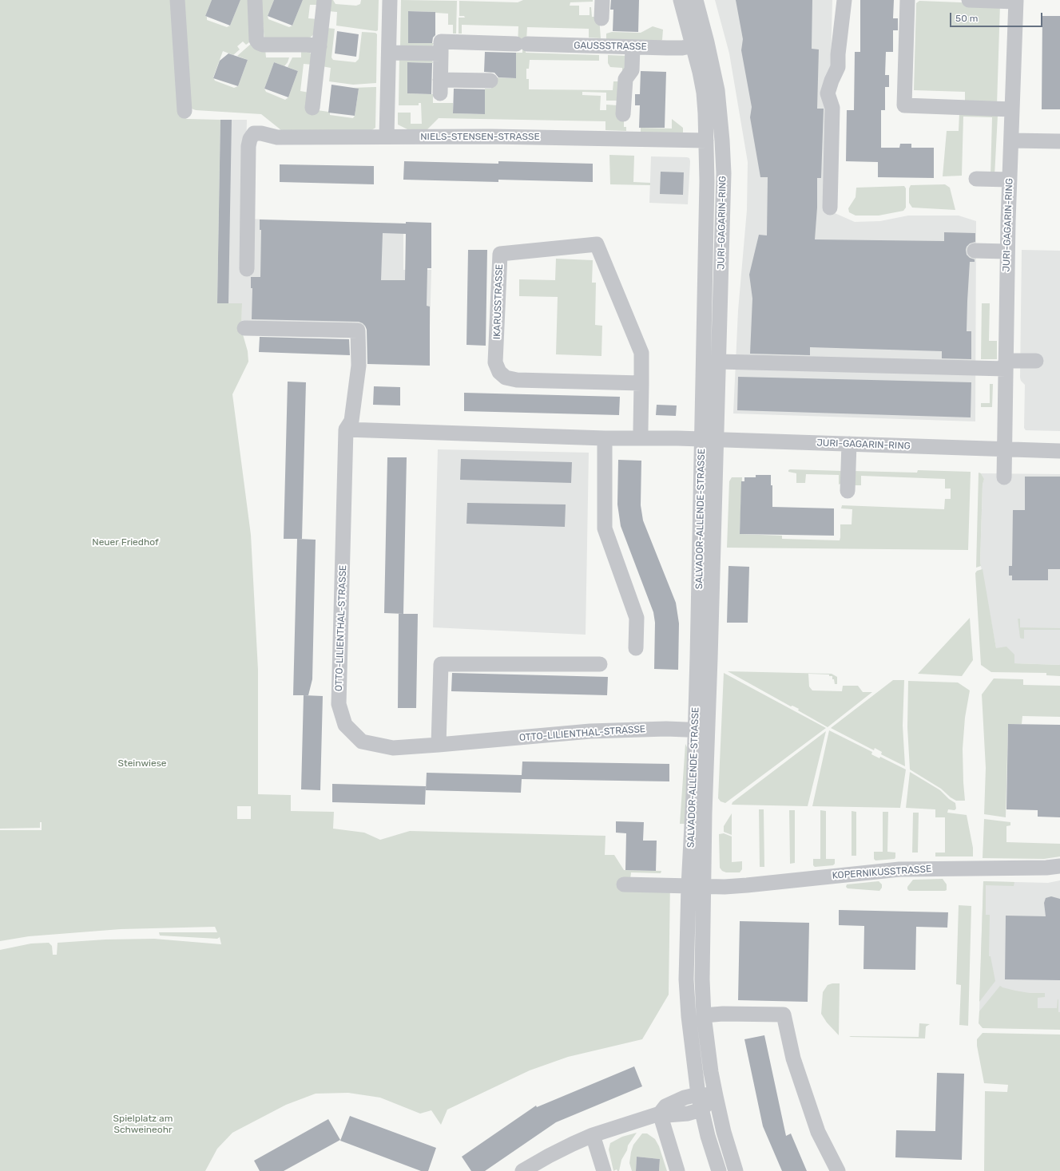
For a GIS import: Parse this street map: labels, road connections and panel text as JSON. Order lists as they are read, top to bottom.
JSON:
{
  "streets": {
    "street": [
      "GAUSSSTRASSE",
      "NIELS-STENSEN-STRASSE",
      "JURI-GAGARIN-RING",
      "IKARUSSTRASSE",
      "SALVADOR-ALLENDE-STRASSE",
      "OTTO-LILIENTHAL-STRASSE",
      "KOPERNIKUSSTRASSE"
    ]
  },
  "crossings": [
    ["GAUSSSTRASSE", "JURI-GAGARIN-RING"],
    ["NIELS-STENSEN-STRASSE", "JURI-GAGARIN-RING"],
    ["JURI-GAGARIN-RING", "SALVADOR-ALLENDE-STRASSE"],
    ["SALVADOR-ALLENDE-STRASSE", "OTTO-LILIENTHAL-STRASSE"],
    ["SALVADOR-ALLENDE-STRASSE", "KOPERNIKUSSTRASSE"]
  ],
  "parks": ["Neuer Friedhof", "Steinwiese", "Spielplatz am Schweineohr"],
  "scale_bar": "50 m"
}
